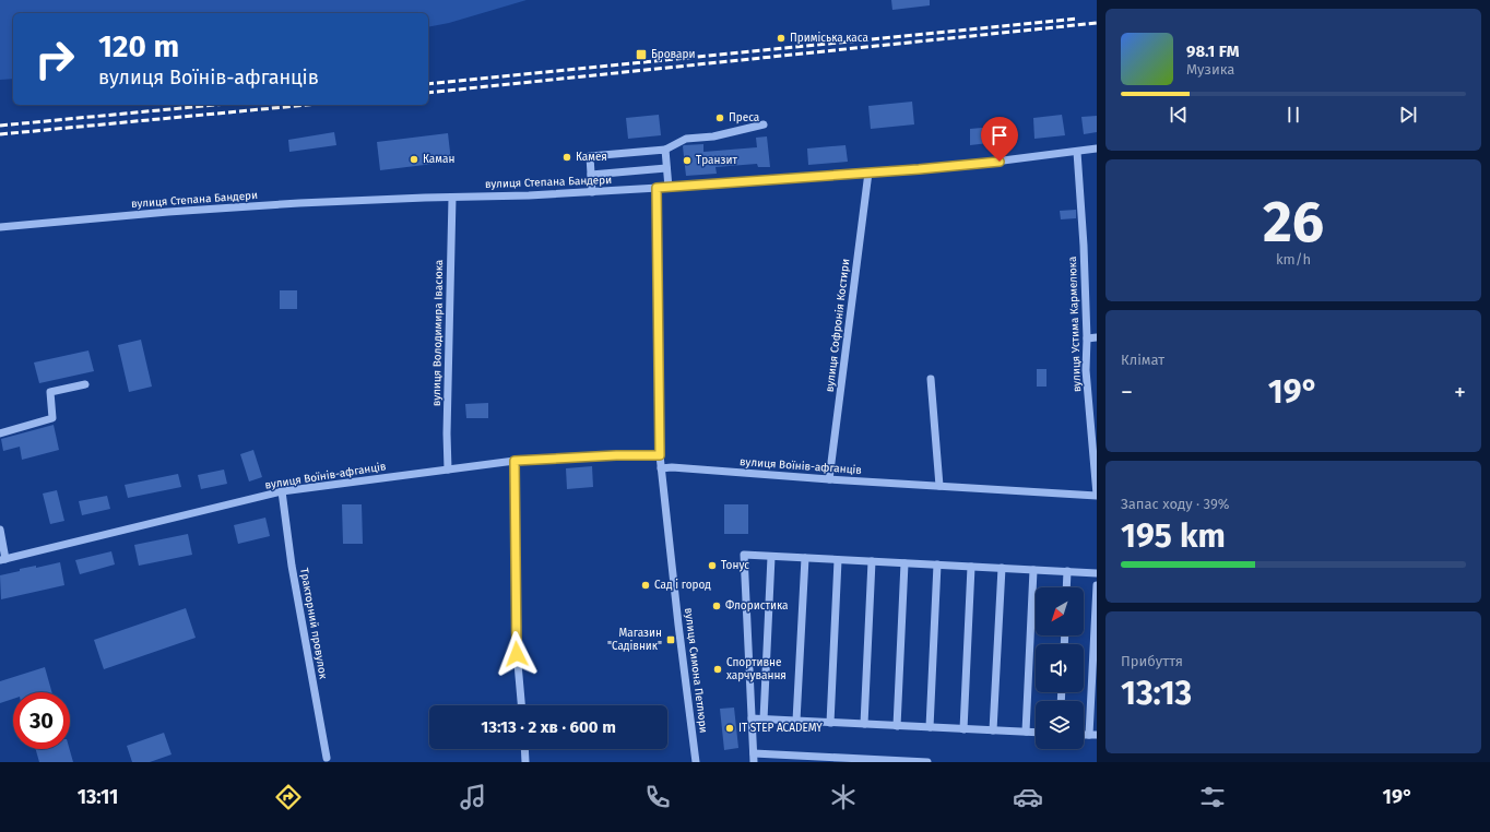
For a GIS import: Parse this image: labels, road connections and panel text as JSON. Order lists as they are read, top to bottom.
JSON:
{
  "streets": {
    "street": [
      "вулиця Степана Бандери",
      "вулиця Устима Кармелюка",
      "вулиця Софронія Костири",
      "вулиця Володимира Івасюка",
      "вулиця Воїнів-афганців",
      "Тракторний провулок",
      "вулиця Симона Петлюри"
    ]
  },
  "crossings": [
    ["вулиця Степана Бандери", "вулиця Устима Кармелюка"],
    ["вулиця Степана Бандери", "вулиця Софронія Костири"],
    ["вулиця Степана Бандери", "вулиця Володимира Івасюка"],
    ["вулиця Степана Бандери", "вулиця Симона Петлюри"],
    ["вулиця Устима Кармелюка", "вулиця Воїнів-афганців"],
    ["вулиця Софронія Костири", "вулиця Воїнів-афганців"],
    ["вулиця Володимира Івасюка", "вулиця Воїнів-афганців"],
    ["вулиця Воїнів-афганців", "Тракторний провулок"],
    ["вулиця Воїнів-афганців", "вулиця Симона Петлюри"]
  ],
  "places": {
    "other": [
      "Приміська каса",
      "Преса",
      "Камея",
      "Каман",
      "Транзит",
      "Тонус",
      "Сад і город",
      "Флористика",
      "Спортивне харчування",
      "IT STEP ACADEMY"
    ],
    "transit": ["Бровари", "Магазин \"Садівник\""]
  },
  "north": "bottom left",
  "page": {
    "turn": ["120 m", "вулиця Воїнів-афганців"],
    "song": ["98.1 FM", "Музика"],
    "tile": [
      ["26", "km/h"],
      "Клімат",
      ["Запас ходу · 39%", "195 km"],
      ["Прибуття", "13:13"]
    ],
    "heat": ["−", "19°", "+"],
    "limit": "30",
    "trip": "13:13 · 2 хв · 600 m",
    "tabs": ["13:11", "19°"]
  }
}
